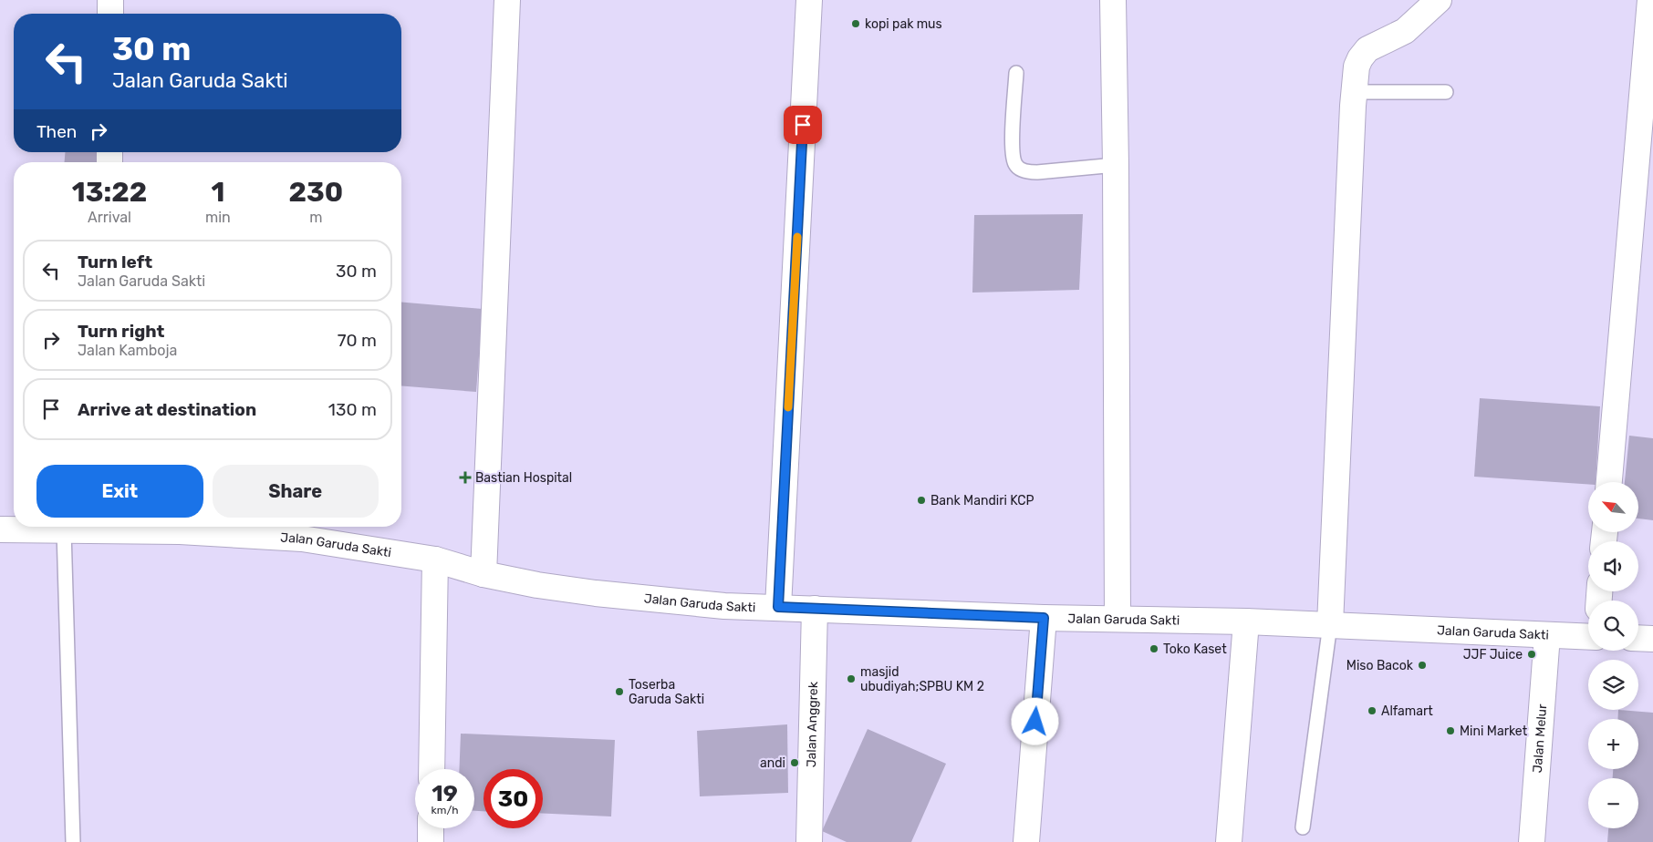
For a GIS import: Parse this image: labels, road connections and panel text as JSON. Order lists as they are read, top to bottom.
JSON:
{
  "streets": {
    "main road": ["Jalan Garuda Sakti", "Jalan Anggrek", "Jalan Melur"]
  },
  "crossings": [
    ["Jalan Garuda Sakti", "Jalan Anggrek"],
    ["Jalan Garuda Sakti", "Jalan Melur"]
  ],
  "places": {
    "other": [
      "kopi pak mus",
      "Bank Mandiri KCP",
      "Toko Kaset",
      "JJF Juice",
      "Miso Bacok",
      "masjid ubudiyah;SPBU KM 2",
      "Toserba Garuda Sakti",
      "Alfamart",
      "Mini Market",
      "andi"
    ],
    "health": ["Bastian Hospital"]
  },
  "north": "top left",
  "page": {
    "turn": ["30 m", "Jalan Garuda Sakti"],
    "then": "Then",
    "eta": [
      "13:22",
      "Arrival",
      "1",
      "min",
      "230",
      "m"
    ],
    "list": [
      {
        "name": "Turn left",
        "note": "Jalan Garuda Sakti",
        "value": "30 m"
      },
      {
        "name": "Turn right",
        "note": "Jalan Kamboja",
        "value": "70 m"
      },
      {
        "name": "Arrive at destination",
        "value": "130 m"
      }
    ],
    "buttons": ["Exit", "Share"],
    "map_buttons": ["+", "−"],
    "speed": "19 km/h",
    "limit": "30"
  }
}
